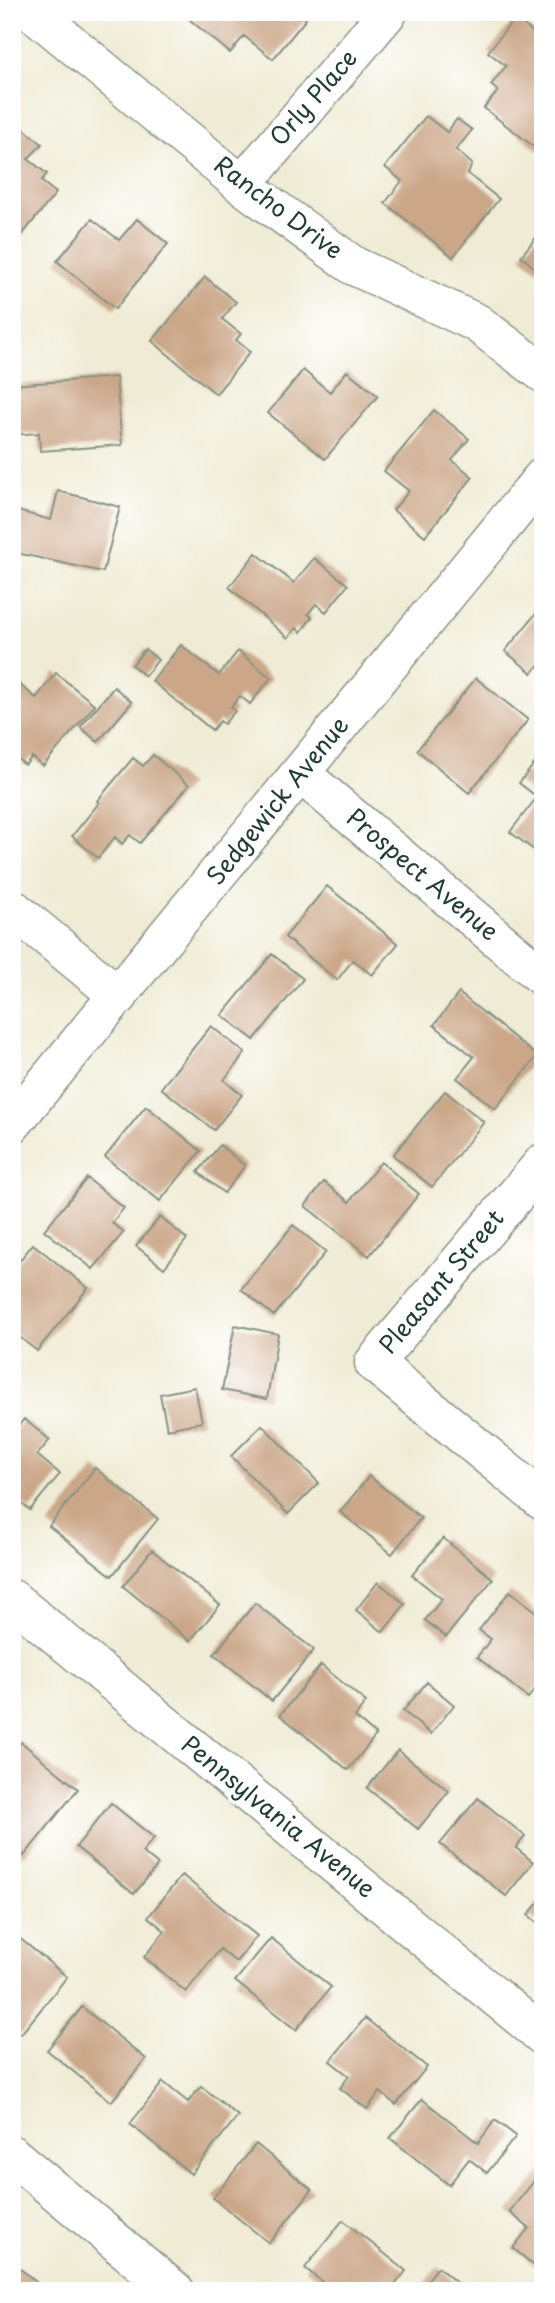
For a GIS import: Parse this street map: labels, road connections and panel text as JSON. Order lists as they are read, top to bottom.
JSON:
{
  "streets": {
    "street": [
      "Orly Place",
      "Rancho Drive",
      "Sedgewick Avenue",
      "Prospect Avenue",
      "Pleasant Street",
      "Pennsylvania Avenue"
    ]
  },
  "crossings": [
    ["Orly Place", "Rancho Drive"],
    ["Sedgewick Avenue", "Prospect Avenue"]
  ]
}
